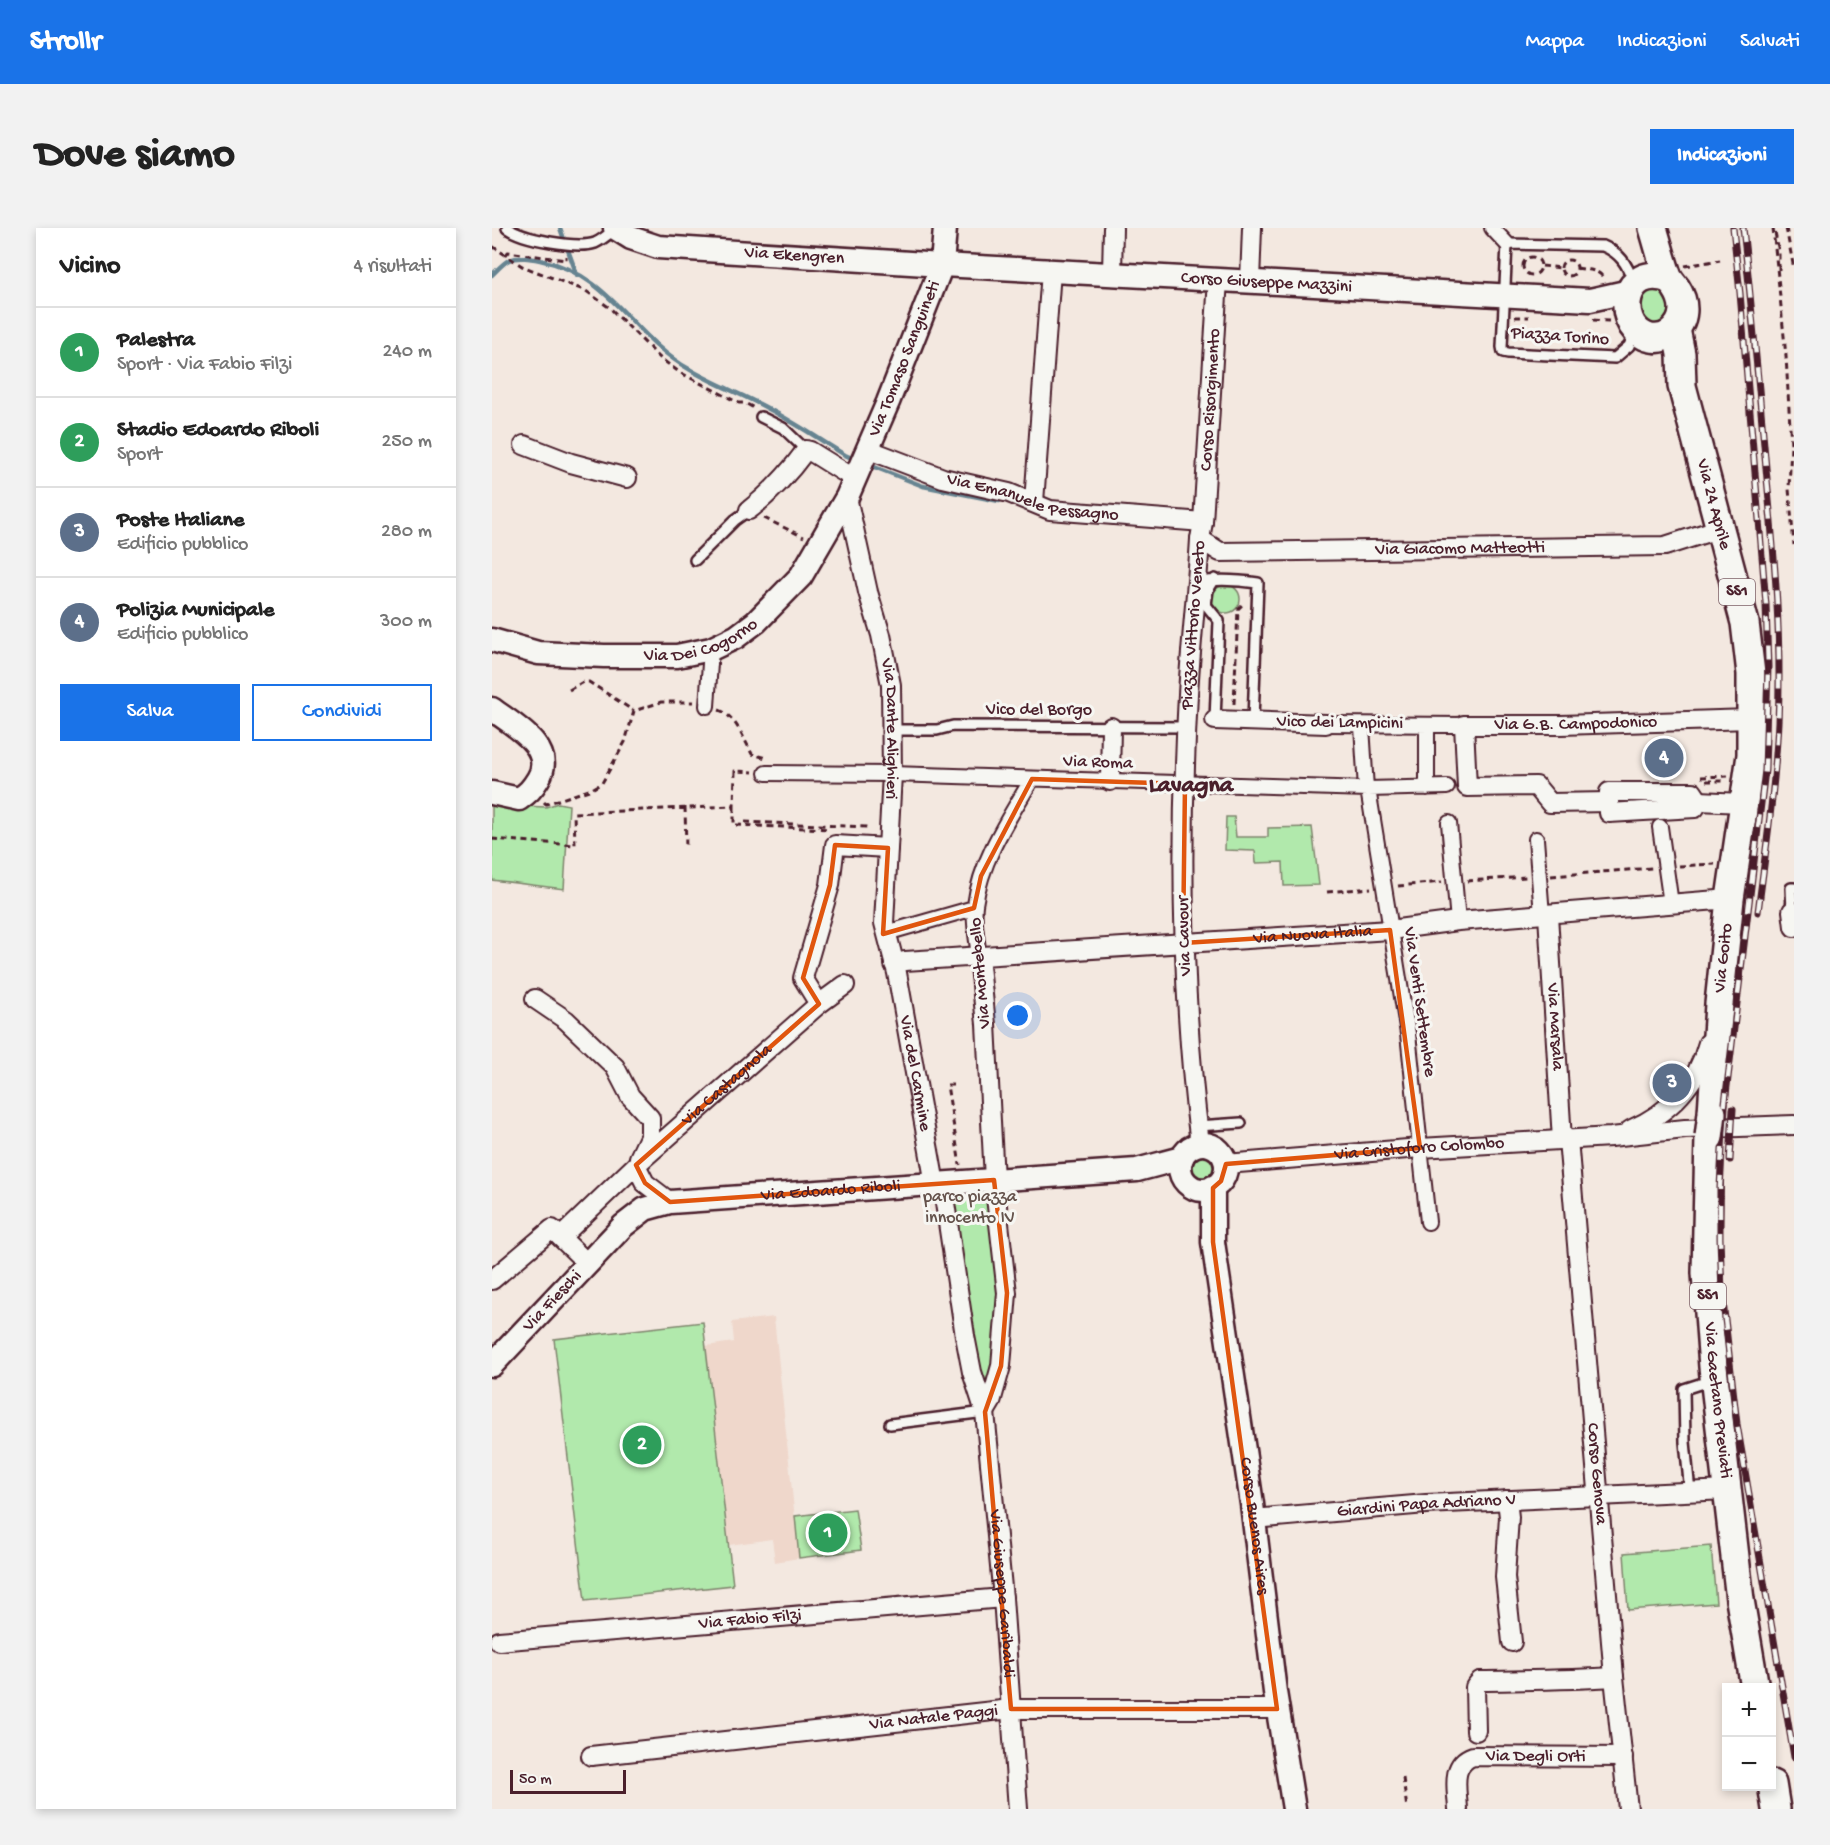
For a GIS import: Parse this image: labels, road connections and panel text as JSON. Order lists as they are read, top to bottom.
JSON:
{
  "streets": {
    "main road": [
      "Via 24 Aprile",
      "SS1",
      "Via Goito",
      "Via Gaetano Previati"
    ],
    "street": [
      "Via Ekengren",
      "Corso Giuseppe Mazzini",
      "Via Tomaso Sanguineti",
      "Corso Risorgimento",
      "Via Emanuele Pessagno",
      "Via Giacomo Matteotti",
      "Piazza Vittorio Veneto",
      "Via Dei Cogorno",
      "Vico dei Lampicini",
      "Via G.B. Campodonico",
      "Via Dante Alighieri",
      "Via Roma",
      "Via Nuova Italia",
      "Via Cavour",
      "Via Montebello",
      "Via Venti Settembre",
      "Via Marsala",
      "Via del Carmine",
      "Via Castagnola",
      "Via Cristoforo Colombo",
      "Via Edoardo Riboli",
      "Via Fieschi",
      "Corso Genova",
      "Giardini Papa Adriano V",
      "Corso Buenos Aires",
      "Via Giuseppe Garibaldi",
      "Via Fabio Filzi",
      "Via Natale Paggi",
      "Via Degli Orti"
    ],
    "lane": ["Piazza Torino", "Vico del Borgo"]
  },
  "crossings": [
    ["Via Ekengren", "Corso Giuseppe Mazzini"],
    ["Via Ekengren", "Via Tomaso Sanguineti"],
    ["Corso Giuseppe Mazzini", "Piazza Torino"],
    ["Corso Giuseppe Mazzini", "Via Tomaso Sanguineti"],
    ["Corso Giuseppe Mazzini", "Corso Risorgimento"],
    ["Corso Giuseppe Mazzini", "Via 24 Aprile"],
    ["Corso Giuseppe Mazzini", "SS1"],
    ["Piazza Torino", "Via 24 Aprile"],
    ["Piazza Torino", "SS1"],
    ["Via Tomaso Sanguineti", "Via Emanuele Pessagno"],
    ["Via Tomaso Sanguineti", "Via Dei Cogorno"],
    ["Via Tomaso Sanguineti", "Via Dante Alighieri"],
    ["Corso Risorgimento", "Via Emanuele Pessagno"],
    ["Corso Risorgimento", "Via Giacomo Matteotti"],
    ["Corso Risorgimento", "Piazza Vittorio Veneto"],
    ["Via Emanuele Pessagno", "Via Giacomo Matteotti"],
    ["Via Emanuele Pessagno", "Piazza Vittorio Veneto"],
    ["Via Emanuele Pessagno", "Via Dei Cogorno"],
    ["Via Emanuele Pessagno", "Via Dante Alighieri"],
    ["Via 24 Aprile", "Via Giacomo Matteotti"],
    ["Via 24 Aprile", "SS1"],
    ["Via 24 Aprile", "Via G.B. Campodonico"],
    ["Via 24 Aprile", "Via Goito"],
    ["Via Giacomo Matteotti", "Piazza Vittorio Veneto"],
    ["Piazza Vittorio Veneto", "Vico del Borgo"],
    ["Piazza Vittorio Veneto", "Via Cavour"],
    ["Via Dei Cogorno", "Via Dante Alighieri"],
    ["Vico del Borgo", "Via Dante Alighieri"],
    ["Vico del Borgo", "Via Cavour"],
    ["Vico dei Lampicini", "Via G.B. Campodonico"],
    ["Vico dei Lampicini", "Via Venti Settembre"],
    ["Via Dante Alighieri", "Via Roma"],
    ["Via Dante Alighieri", "Via Nuova Italia"],
    ["Via Dante Alighieri", "Via del Carmine"],
    ["Via Roma", "Via Cavour"],
    ["Via Roma", "Via Montebello"],
    ["Via Roma", "Via Venti Settembre"],
    ["Via Nuova Italia", "Via Cavour"],
    ["Via Nuova Italia", "Via Goito"],
    ["Via Nuova Italia", "Via Montebello"],
    ["Via Nuova Italia", "Via Venti Settembre"],
    ["Via Nuova Italia", "Via Marsala"],
    ["Via Nuova Italia", "Via del Carmine"],
    ["Via Goito", "Via Cristoforo Colombo"],
    ["Via Goito", "Via Gaetano Previati"],
    ["Via Montebello", "Via del Carmine"],
    ["Via Montebello", "Via Edoardo Riboli"],
    ["Via Montebello", "Via Giuseppe Garibaldi"],
    ["Via Venti Settembre", "Via Cristoforo Colombo"],
    ["Via Marsala", "Via Cristoforo Colombo"],
    ["Via Marsala", "Corso Genova"],
    ["Via del Carmine", "Via Edoardo Riboli"],
    ["Via del Carmine", "Via Giuseppe Garibaldi"],
    ["Via Cristoforo Colombo", "Via Gaetano Previati"],
    ["Via Cristoforo Colombo", "Corso Genova"],
    ["Via Edoardo Riboli", "Via Fieschi"],
    ["Via Edoardo Riboli", "Corso Buenos Aires"],
    ["Via Gaetano Previati", "Giardini Papa Adriano V"],
    ["Corso Genova", "Giardini Papa Adriano V"],
    ["Corso Genova", "Via Degli Orti"],
    ["Giardini Papa Adriano V", "Corso Buenos Aires"],
    ["Corso Buenos Aires", "Via Natale Paggi"],
    ["Via Giuseppe Garibaldi", "Via Fabio Filzi"],
    ["Via Giuseppe Garibaldi", "Via Natale Paggi"]
  ],
  "districts": ["Lavagna"],
  "parks": ["parco piazza innocento IV"],
  "scale_bar": "50 m",
  "page": {
    "header": "Strollr",
    "nav": ["Mappa", "Indicazioni", "Salvati"],
    "buttons": [
      "Indicazioni",
      ["Salva", "Condividi"]
    ],
    "title": "Dove siamo",
    "heading": ["Vicino", "4 risultati"],
    "list": [
      {
        "mark": "1",
        "name": "Palestra",
        "note": "Sport · Via Fabio Filzi",
        "value": "240 m"
      },
      {
        "mark": "2",
        "name": "Stadio Edoardo Riboli",
        "note": "Sport",
        "value": "250 m"
      },
      {
        "mark": "3",
        "name": "Poste Italiane",
        "note": "Edificio pubblico",
        "value": "280 m"
      },
      {
        "mark": "4",
        "name": "Polizia Municipale",
        "note": "Edificio pubblico",
        "value": "300 m"
      }
    ],
    "pins": [
      "4",
      "3",
      "2",
      "1"
    ],
    "map_buttons": ["+", "−"],
    "scale": "50 m"
  }
}
